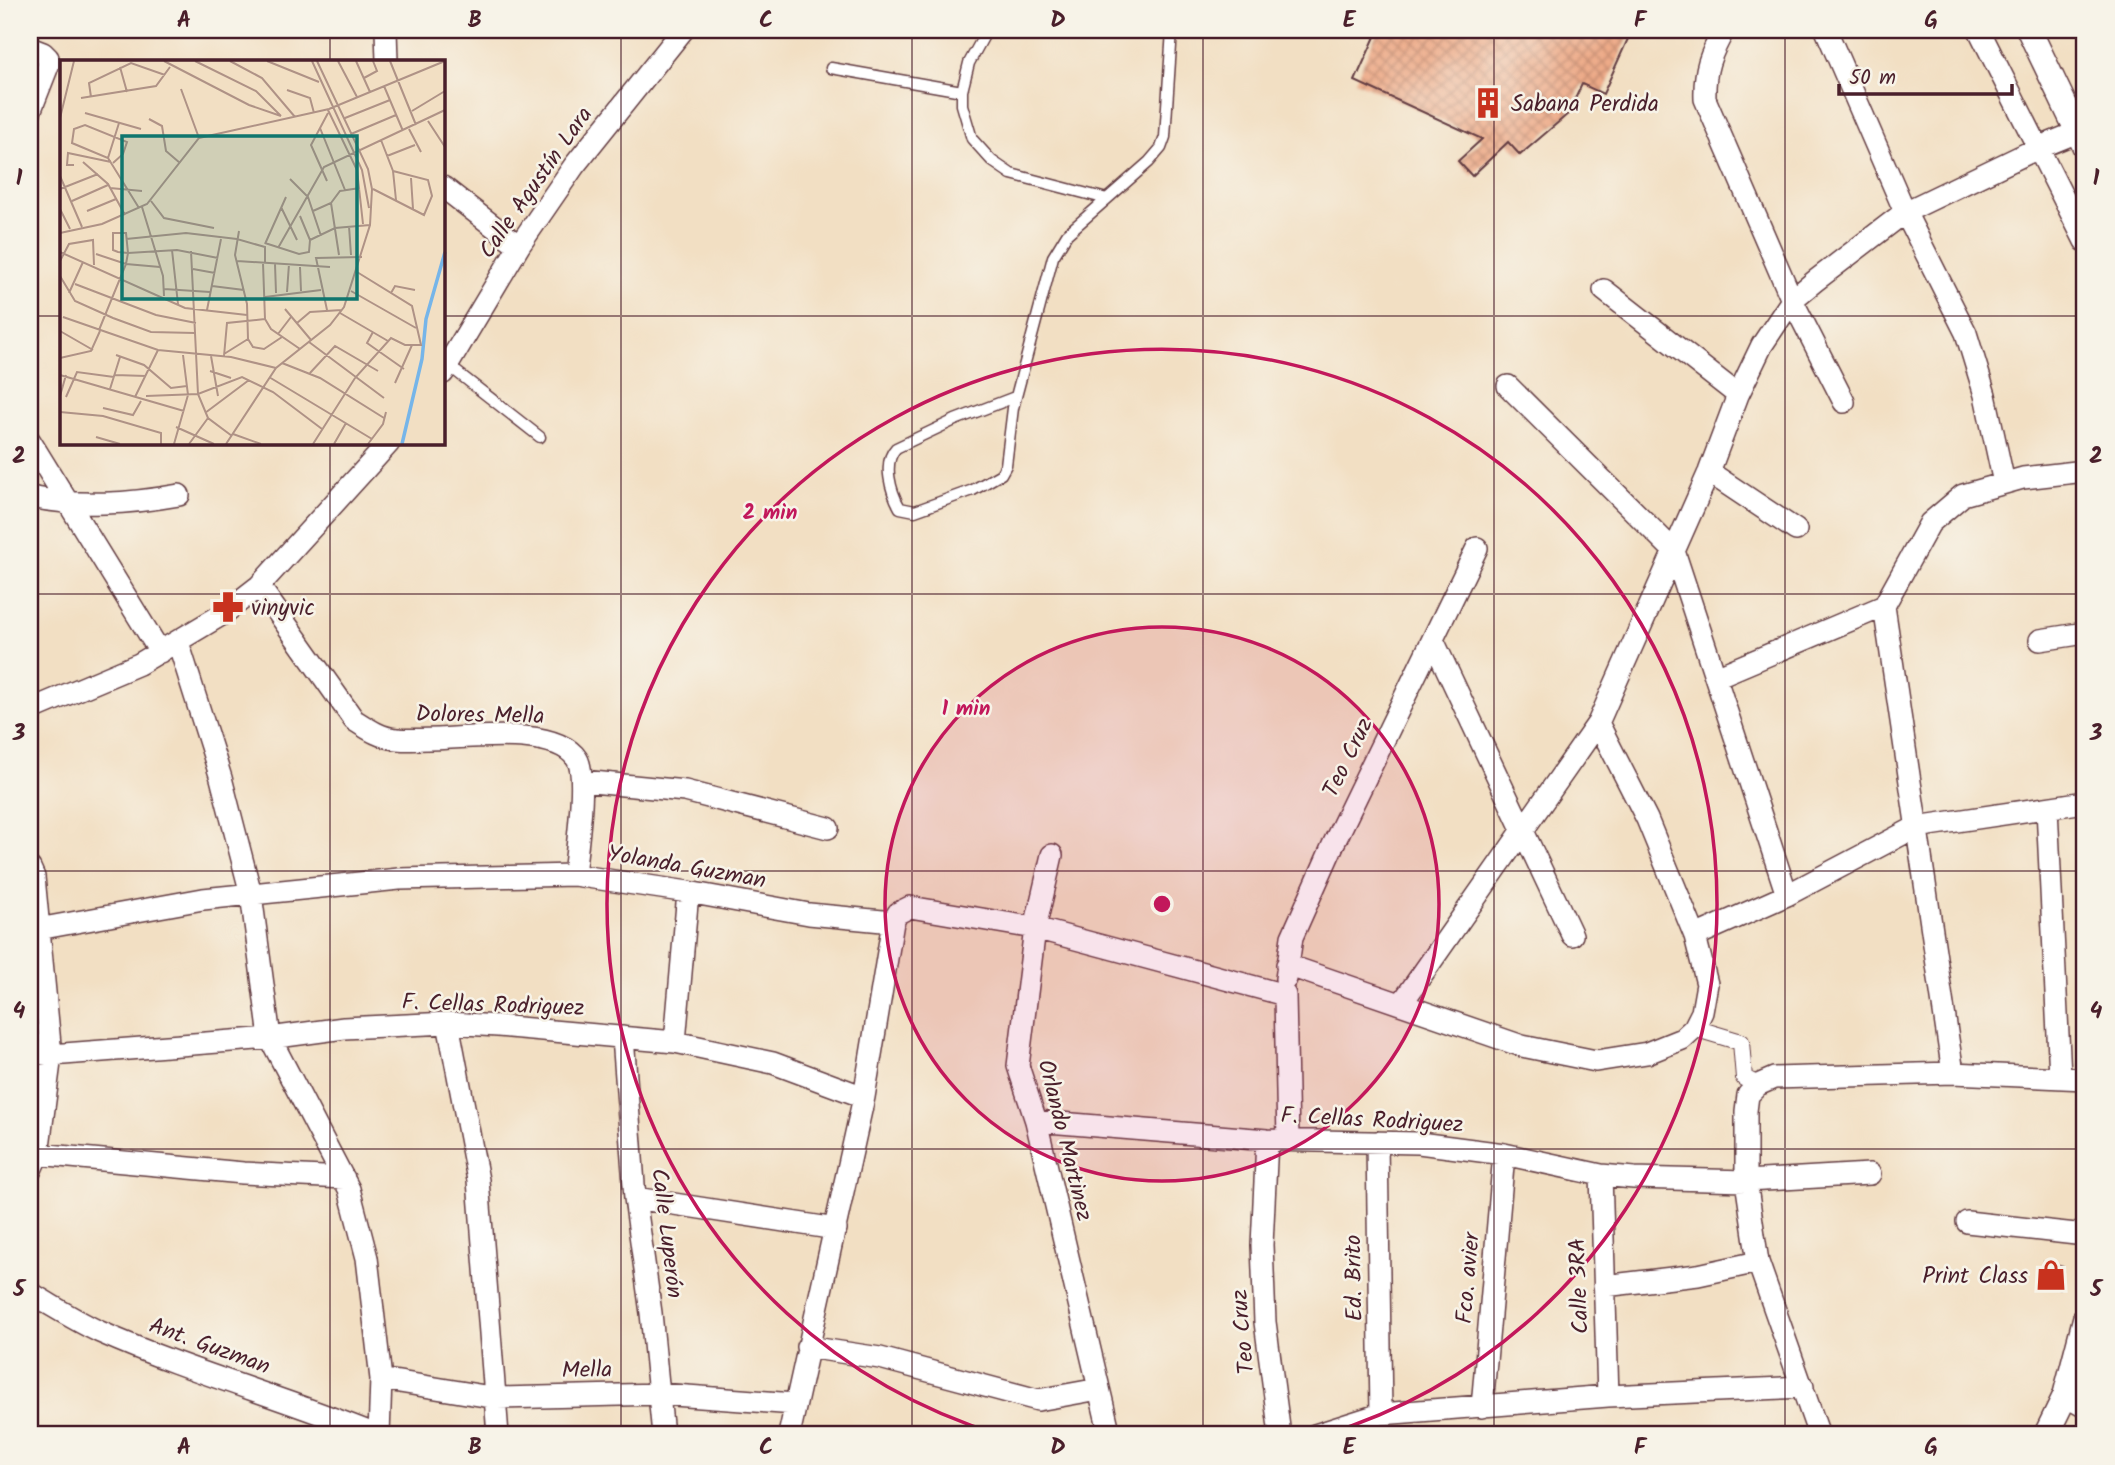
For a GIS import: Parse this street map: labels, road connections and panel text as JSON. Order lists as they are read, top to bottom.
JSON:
{
  "streets": {
    "street": [
      "Calle Agustín Lara",
      "Dolores Mella",
      "Teo Cruz",
      "Yolanda Guzman",
      "F. Cellas Rodriguez",
      "Orlando Martinez",
      "Calle Luperón",
      "Ed. Brito",
      "Fco. avier",
      "Calle 3RA",
      "Ant. Guzman",
      "Mella"
    ]
  },
  "crossings": [
    ["Teo Cruz", "F. Cellas Rodriguez"],
    ["F. Cellas Rodriguez", "Orlando Martinez"],
    ["F. Cellas Rodriguez", "Calle Luperón"],
    ["F. Cellas Rodriguez", "Ed. Brito"],
    ["F. Cellas Rodriguez", "Fco. avier"],
    ["F. Cellas Rodriguez", "Calle 3RA"],
    ["Calle Luperón", "Mella"]
  ],
  "places": {
    "building": ["Sabana Perdida"],
    "pharmacy": ["vinyvic"],
    "shop": ["Print Class"]
  },
  "scale_bar": "50 m",
  "grid": {
    "columns": [
      "A",
      "B",
      "C",
      "D",
      "E",
      "F",
      "G"
    ],
    "rows": [
      "1",
      "2",
      "3",
      "4",
      "5"
    ]
  },
  "rings": ["2 min", "1 min"]
}
